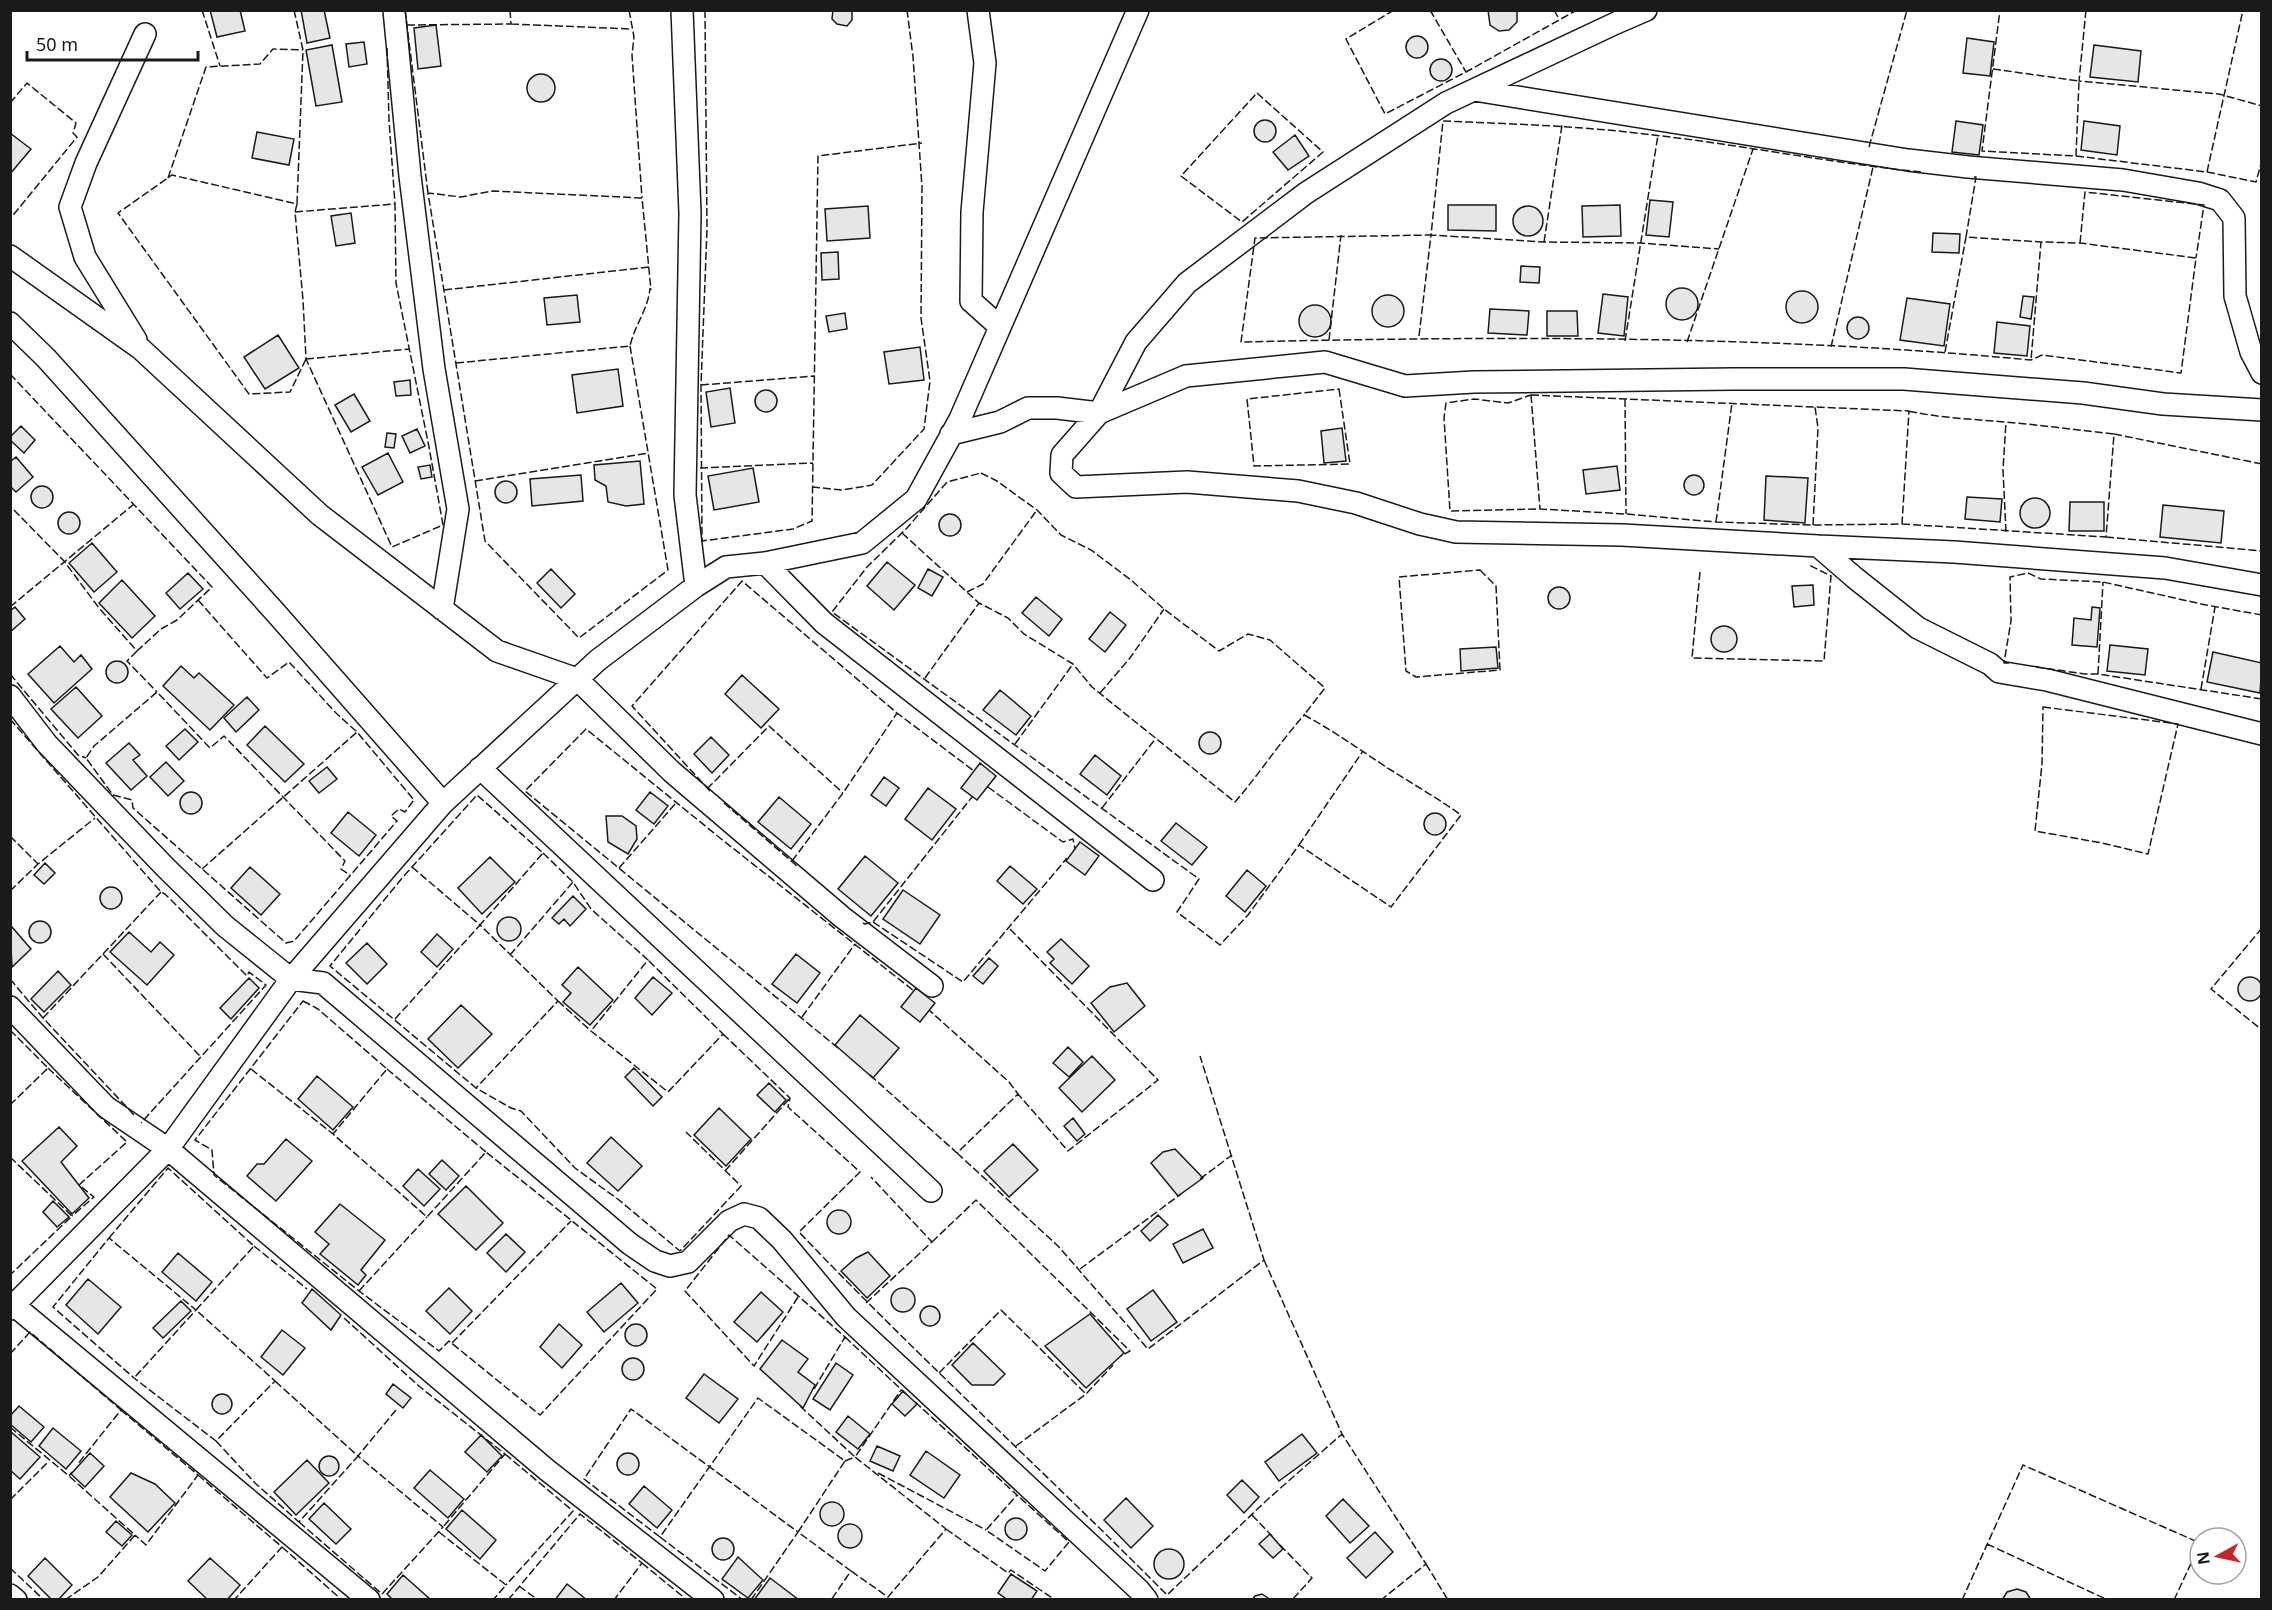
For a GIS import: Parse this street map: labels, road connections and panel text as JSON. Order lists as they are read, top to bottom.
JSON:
{
  "scale_bar": "50 m",
  "north": "left"
}
